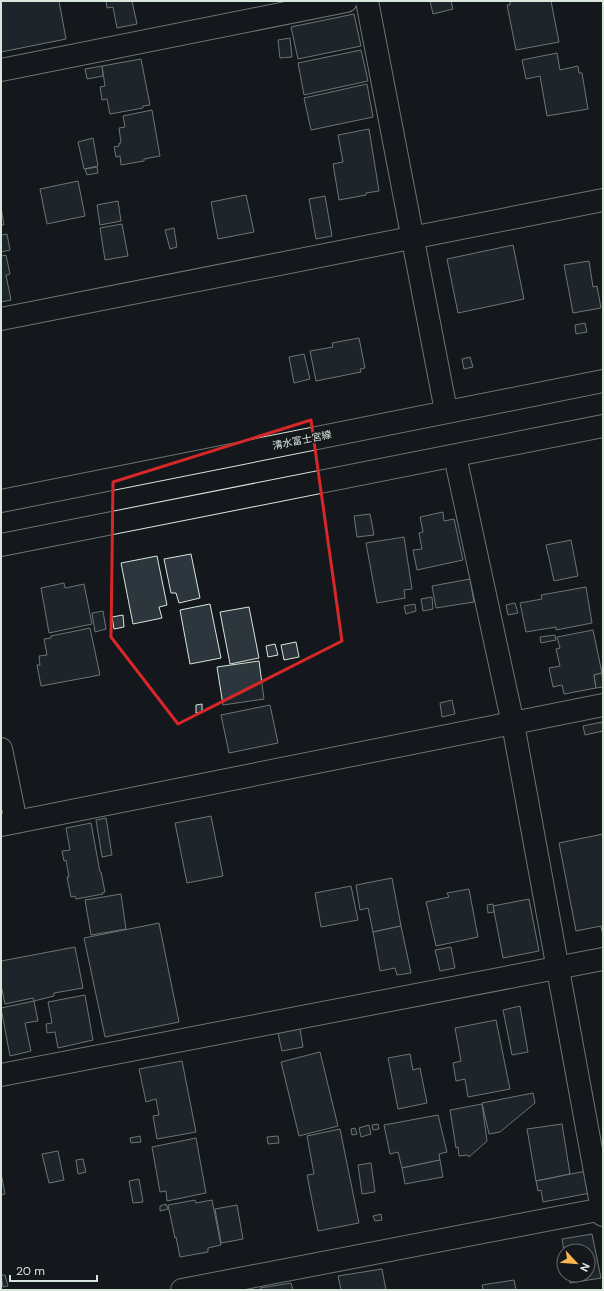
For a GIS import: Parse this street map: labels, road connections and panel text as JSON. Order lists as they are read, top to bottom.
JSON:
{
  "streets": {
    "street": ["清水富士宮線"]
  },
  "scale_bar": "20 m",
  "north": "bottom right"
}
